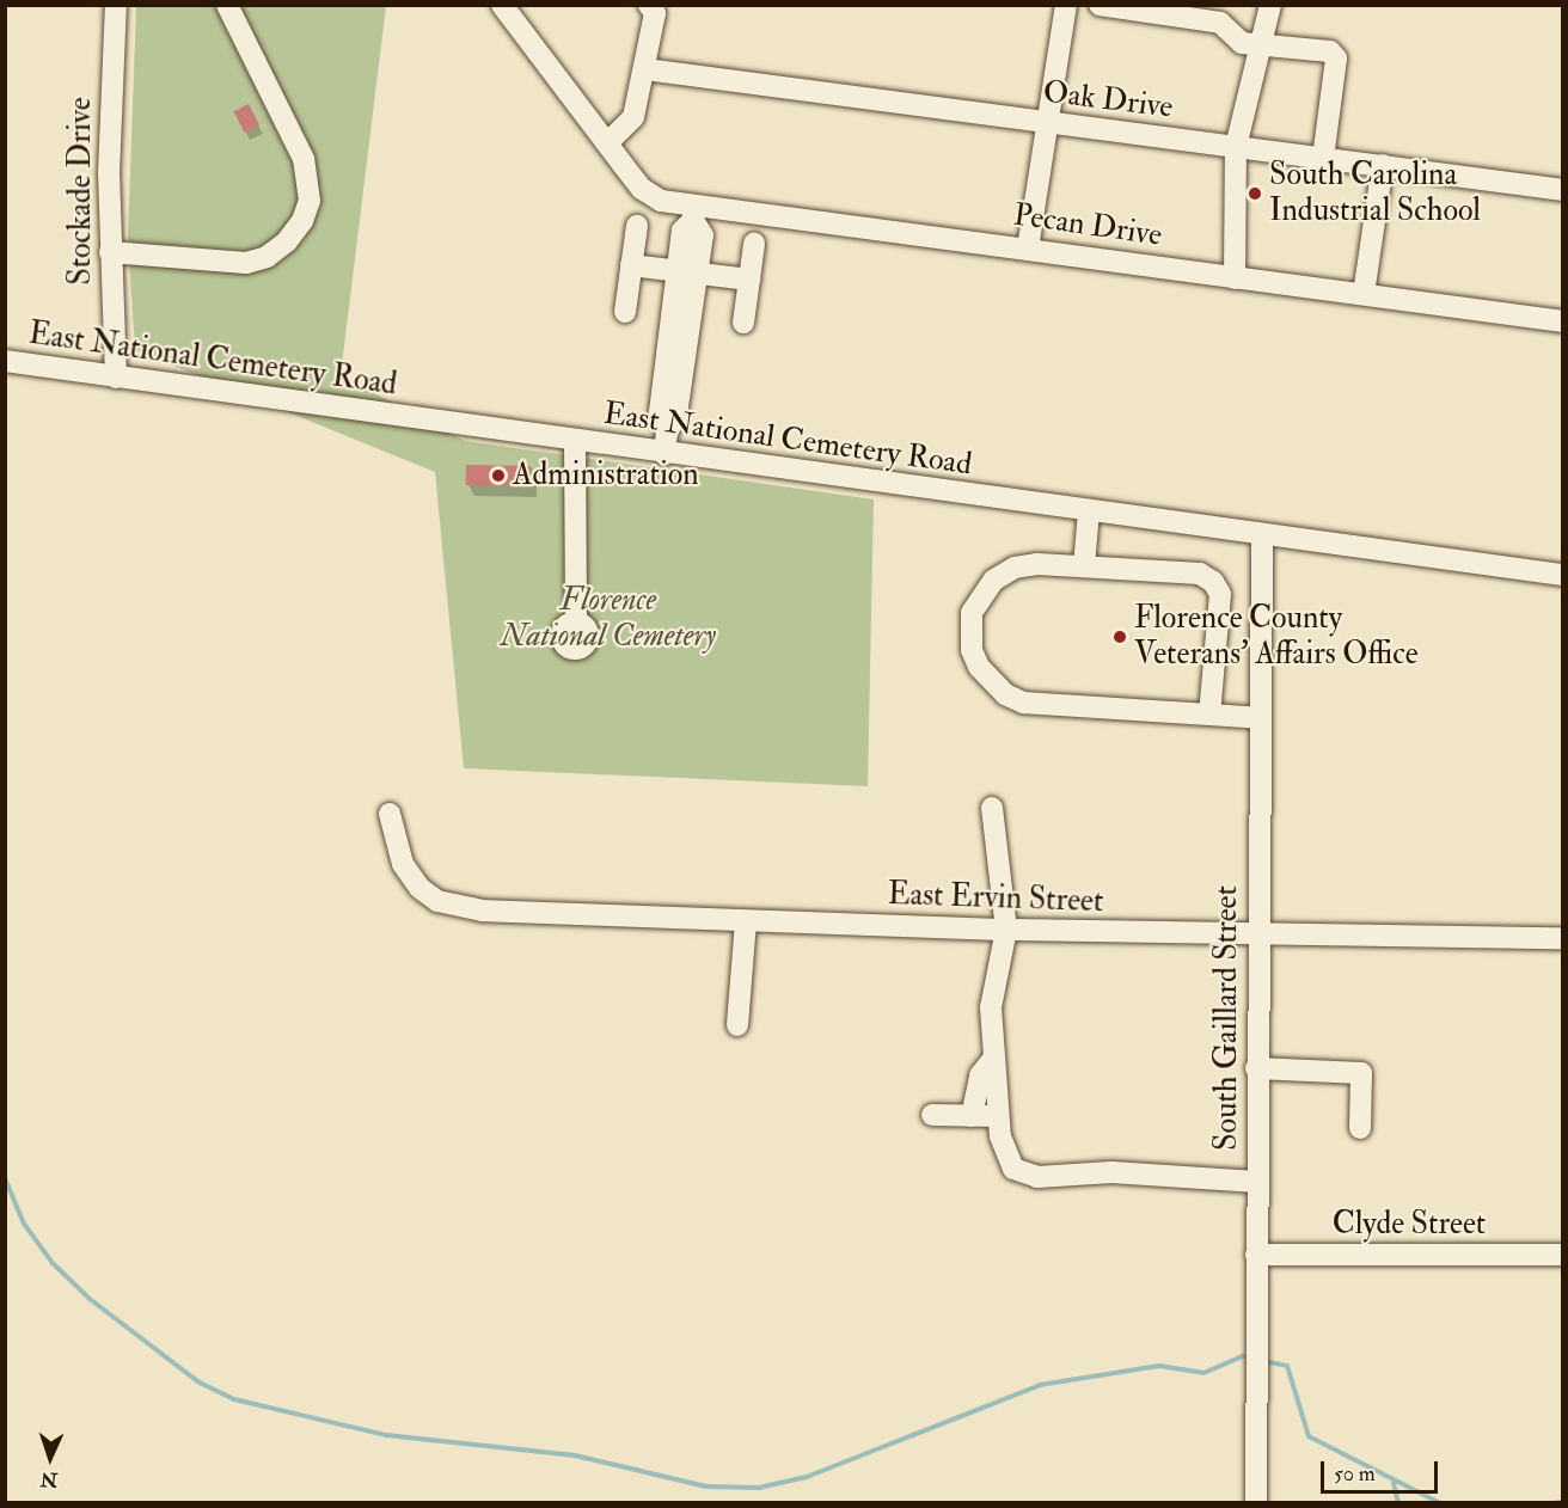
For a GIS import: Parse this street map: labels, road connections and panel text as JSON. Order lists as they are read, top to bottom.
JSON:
{
  "streets": {
    "street": [
      "Oak Drive",
      "Stockade Drive",
      "Pecan Drive",
      "East National Cemetery Road",
      "East Ervin Street",
      "South Gaillard Street",
      "Clyde Street"
    ]
  },
  "crossings": [
    ["Stockade Drive", "East National Cemetery Road"],
    ["East National Cemetery Road", "South Gaillard Street"],
    ["East Ervin Street", "South Gaillard Street"],
    ["South Gaillard Street", "Clyde Street"]
  ],
  "parks": ["Florence National Cemetery"],
  "places": ["South Carolina Industrial School", "Administration", "Florence County Veterans' Affairs Office"],
  "scale_bar": "50 m",
  "north": "bottom"
}
